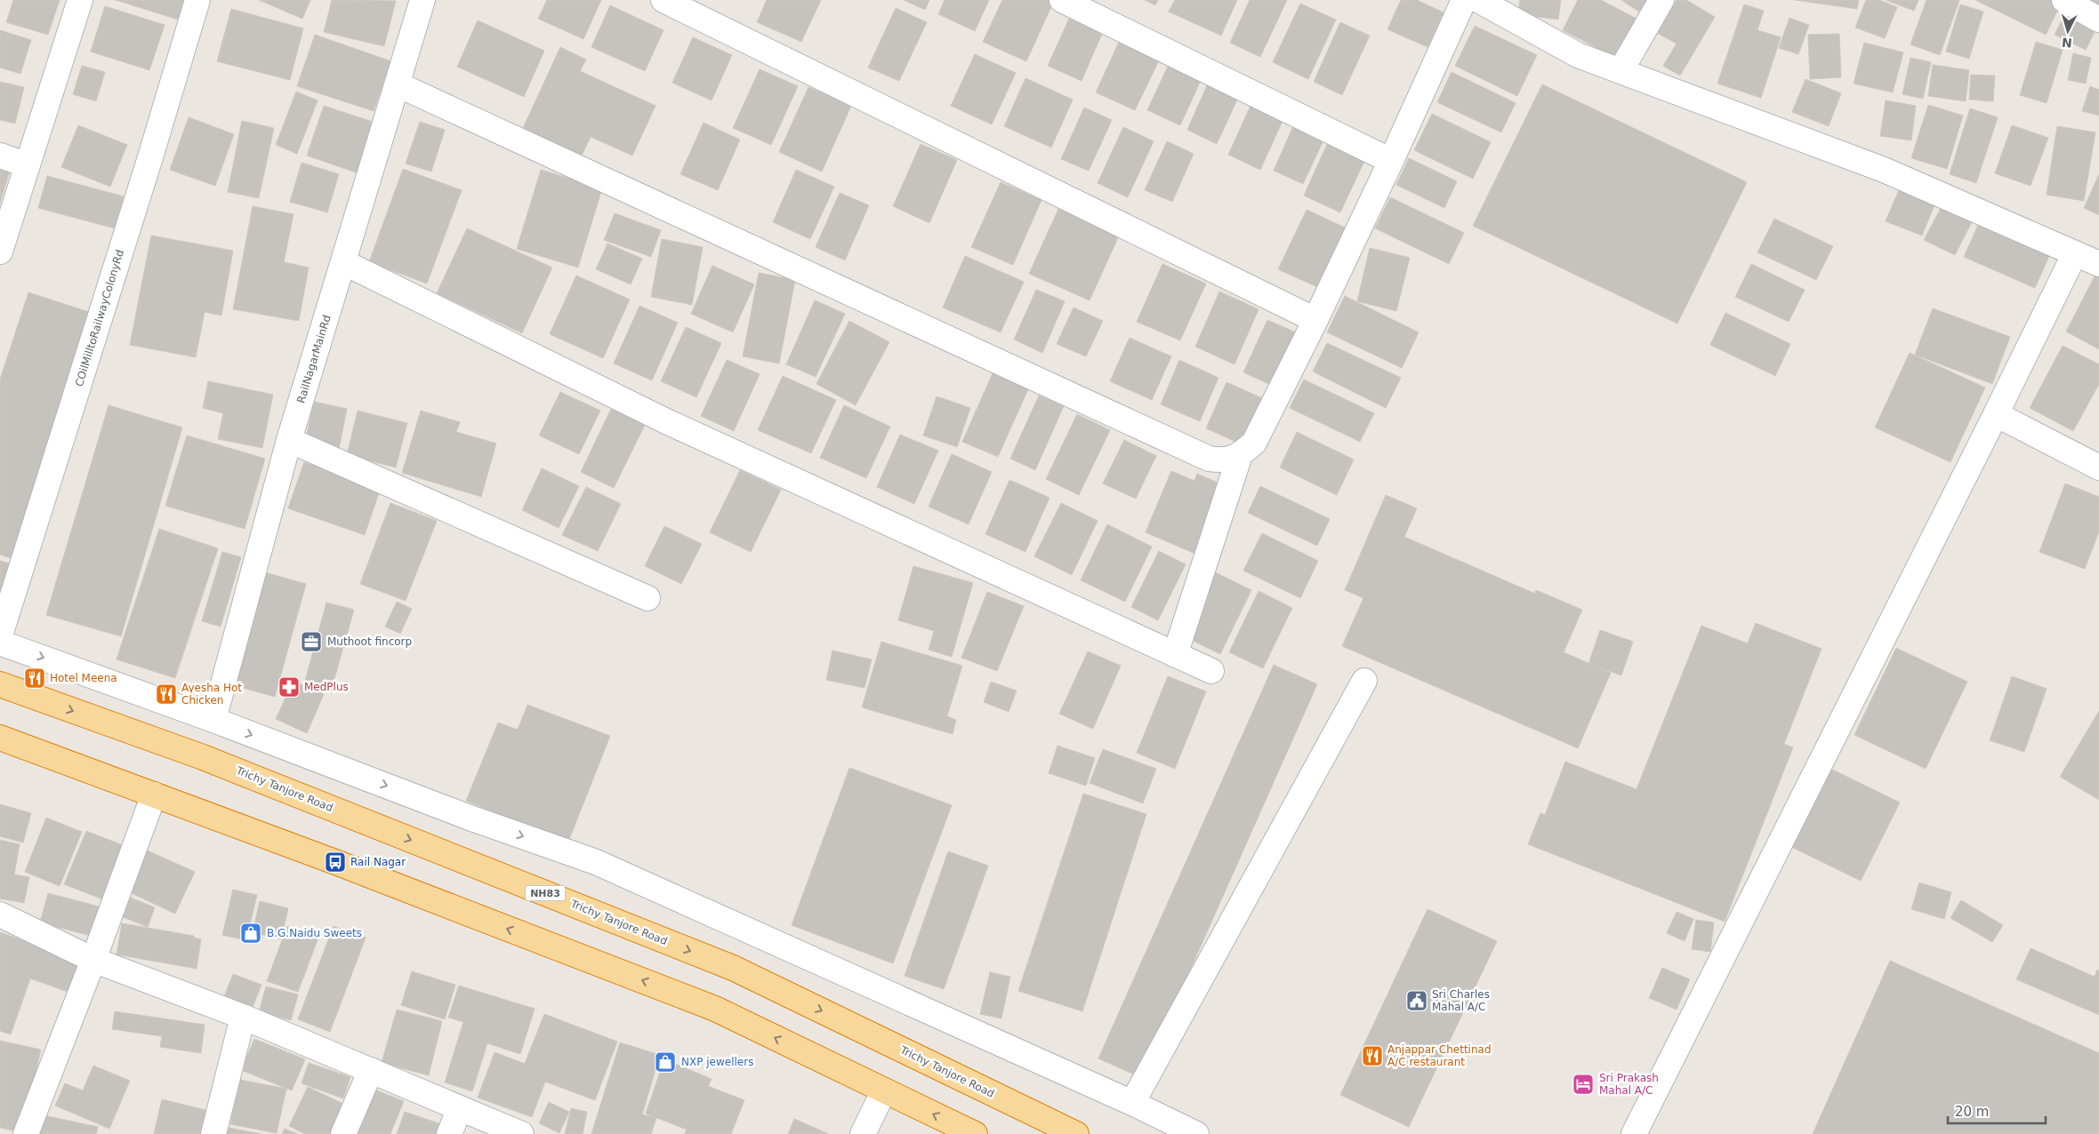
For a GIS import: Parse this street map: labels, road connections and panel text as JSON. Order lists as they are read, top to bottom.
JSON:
{
  "streets": {
    "highway": ["Trichy Tanjore Road", "NH83"],
    "street": ["COilMilltoRailwayColonyRd", "RailNagarMainRd"]
  },
  "places": {
    "office": ["Muthoot fincorp"],
    "restaurant": ["Hotel Meena", "Ayesha Hot Chicken", "Anjappar Chettinad A/C restaurant"],
    "pharmacy": ["MedPlus"],
    "bus stop": ["Rail Nagar"],
    "shop": ["B.G.Naidu Sweets", "NXP jewellers"],
    "public building": ["Sri Charles Mahal A/C"],
    "hotel": ["Sri Prakash Mahal A/C"]
  },
  "scale_bar": "20 m",
  "north": "bottom"
}
